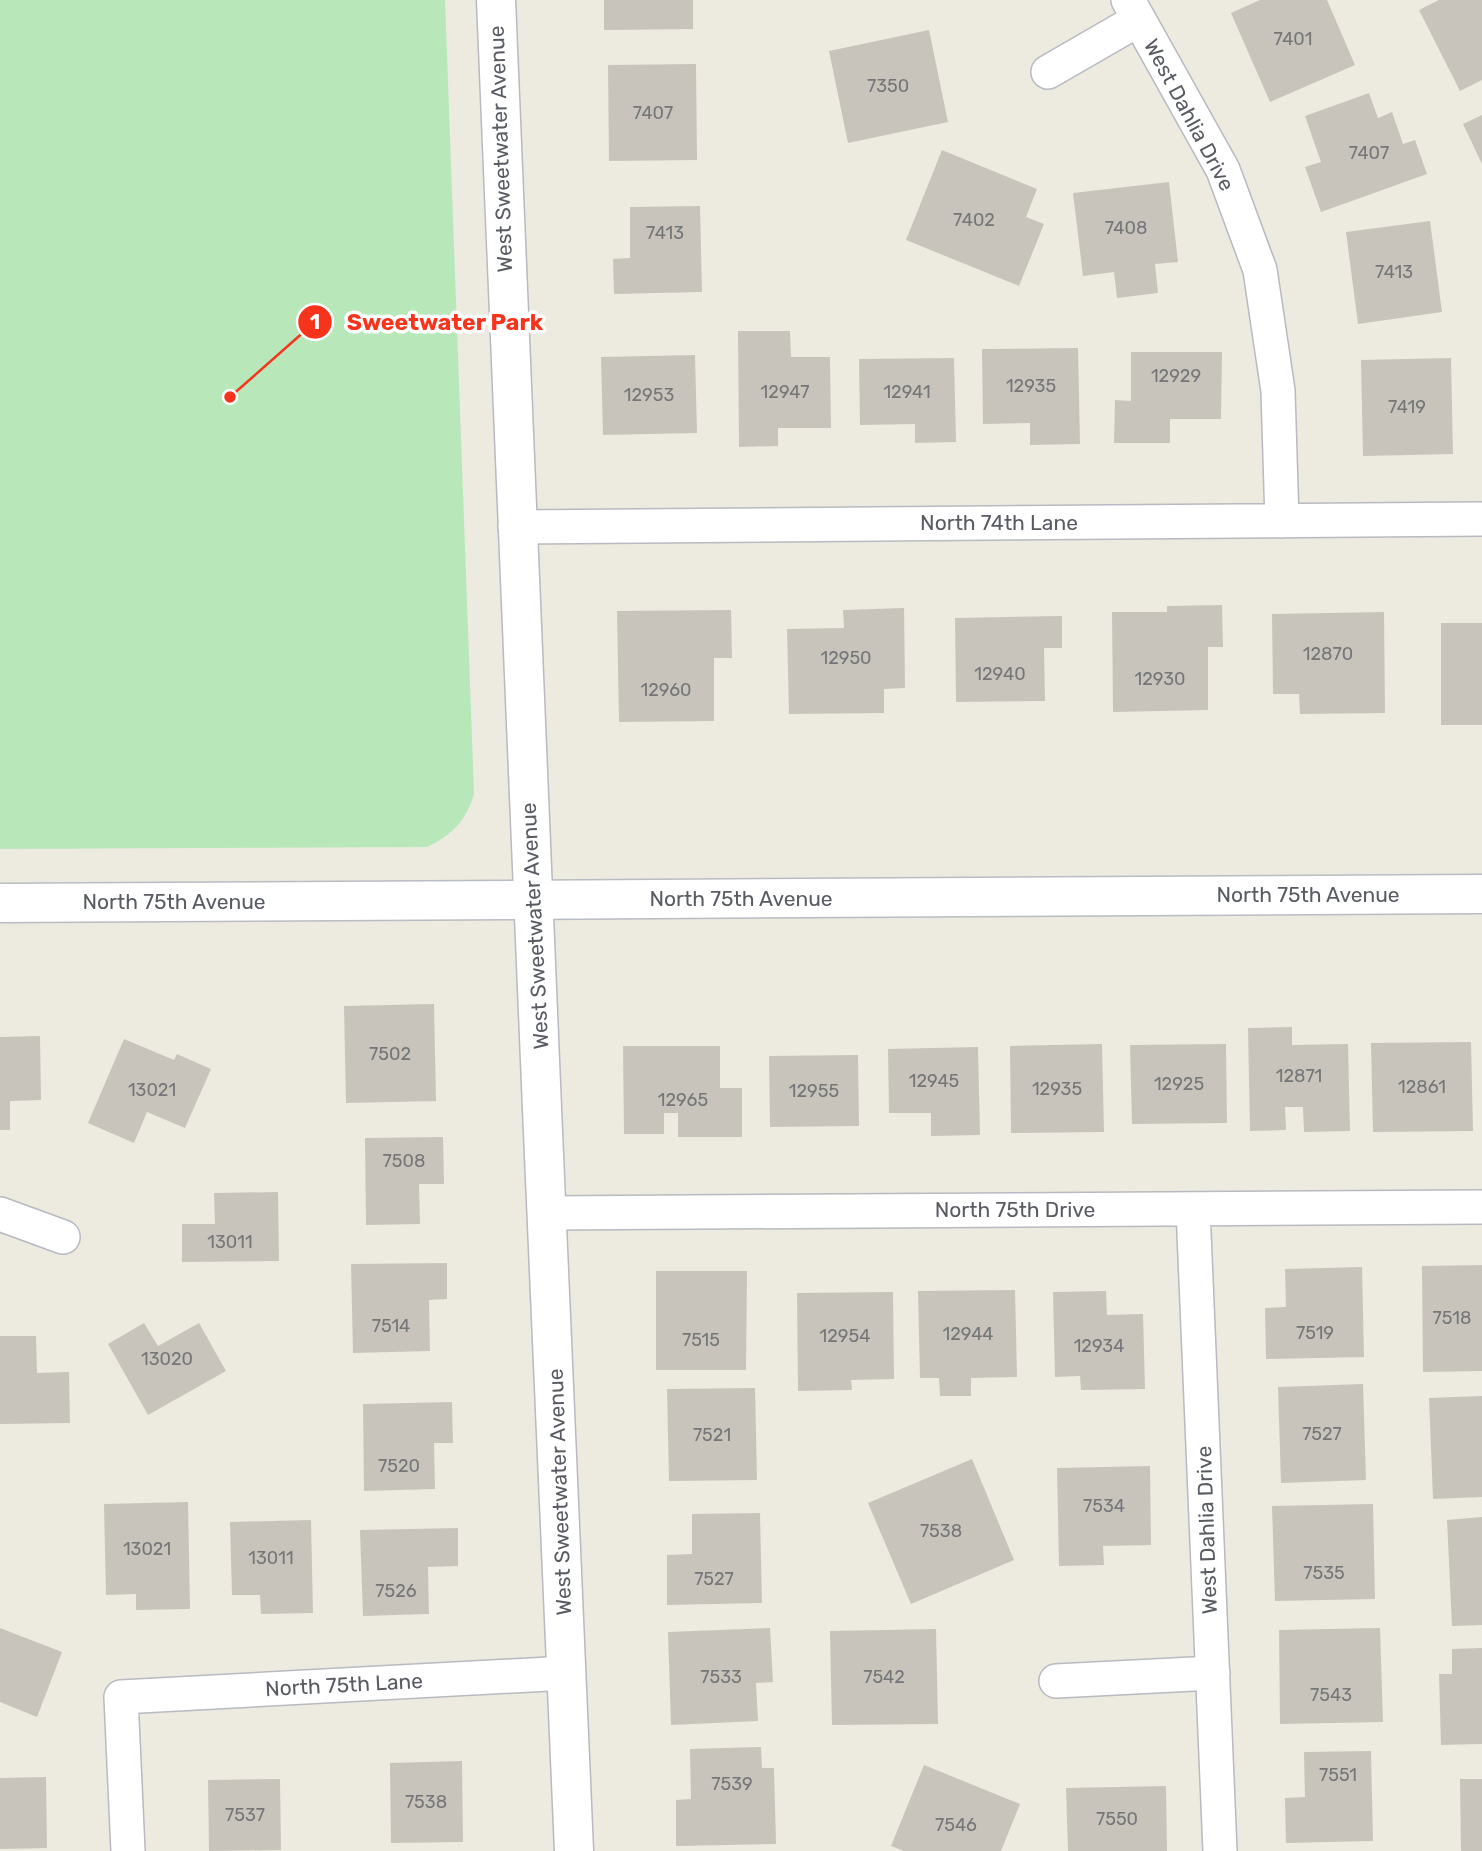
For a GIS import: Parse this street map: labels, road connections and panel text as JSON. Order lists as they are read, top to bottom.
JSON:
{
  "streets": {
    "street": [
      "West Dahlia Drive",
      "West Sweetwater Avenue",
      "North 74th Lane",
      "North 75th Avenue",
      "North 75th Drive",
      "North 75th Lane"
    ]
  },
  "crossings": [
    ["West Dahlia Drive", "North 74th Lane"],
    ["West Dahlia Drive", "North 75th Drive"],
    ["West Sweetwater Avenue", "North 74th Lane"],
    ["West Sweetwater Avenue", "North 75th Avenue"],
    ["West Sweetwater Avenue", "North 75th Drive"],
    ["West Sweetwater Avenue", "North 75th Lane"]
  ],
  "places": ["Sweetwater Park"],
  "house_numbers": [
    "7401",
    "7350",
    "7407",
    "7407",
    "7402",
    "7408",
    "7413",
    "7413",
    "12929",
    "12935",
    "12947",
    "12941",
    "12953",
    "7419",
    "12870",
    "12950",
    "12940",
    "12930",
    "12960",
    "7502",
    "12871",
    "12945",
    "12925",
    "12861",
    "12935",
    "13021",
    "12955",
    "12965",
    "7508",
    "13011",
    "7518",
    "7514",
    "7519",
    "12944",
    "12954",
    "7515",
    "12934",
    "13020",
    "7527",
    "7521",
    "7520",
    "7534",
    "7538",
    "13021",
    "13011",
    "7535",
    "7527",
    "7526",
    "7533",
    "7542",
    "7543",
    "7551",
    "7539",
    "7538",
    "7537",
    "7550",
    "7546"
  ]
}
